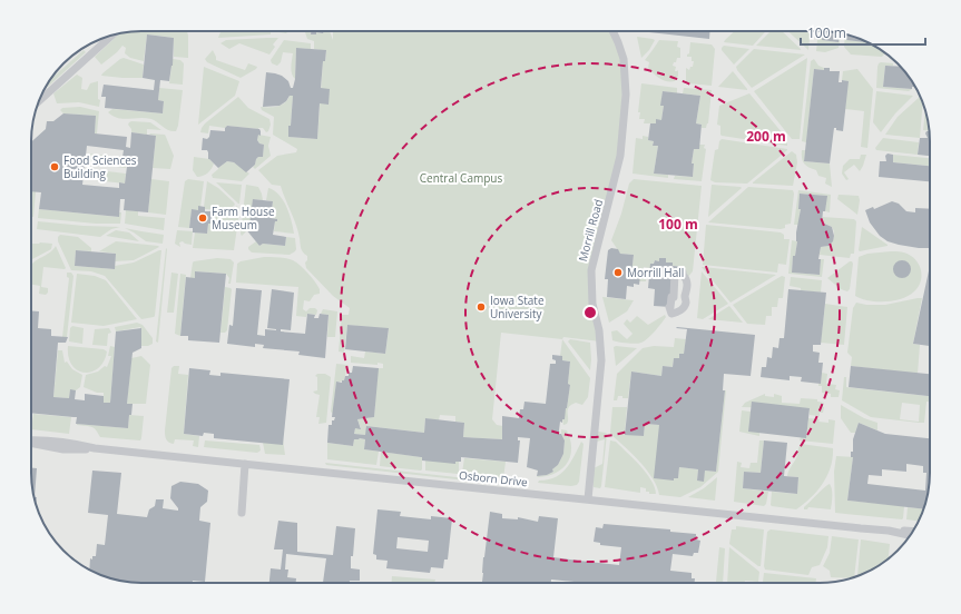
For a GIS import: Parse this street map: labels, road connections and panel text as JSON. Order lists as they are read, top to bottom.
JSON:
{
  "streets": {
    "street": ["Morrill Road", "Osborn Drive"]
  },
  "crossings": [
    ["Morrill Road", "Osborn Drive"]
  ],
  "parks": ["Central Campus"],
  "places": [
    "Food Sciences Building",
    "Farm House Museum",
    "Morrill Hall",
    "Iowa State University"
  ],
  "scale_bar": "100 m",
  "rings": ["200 m", "100 m"]
}
